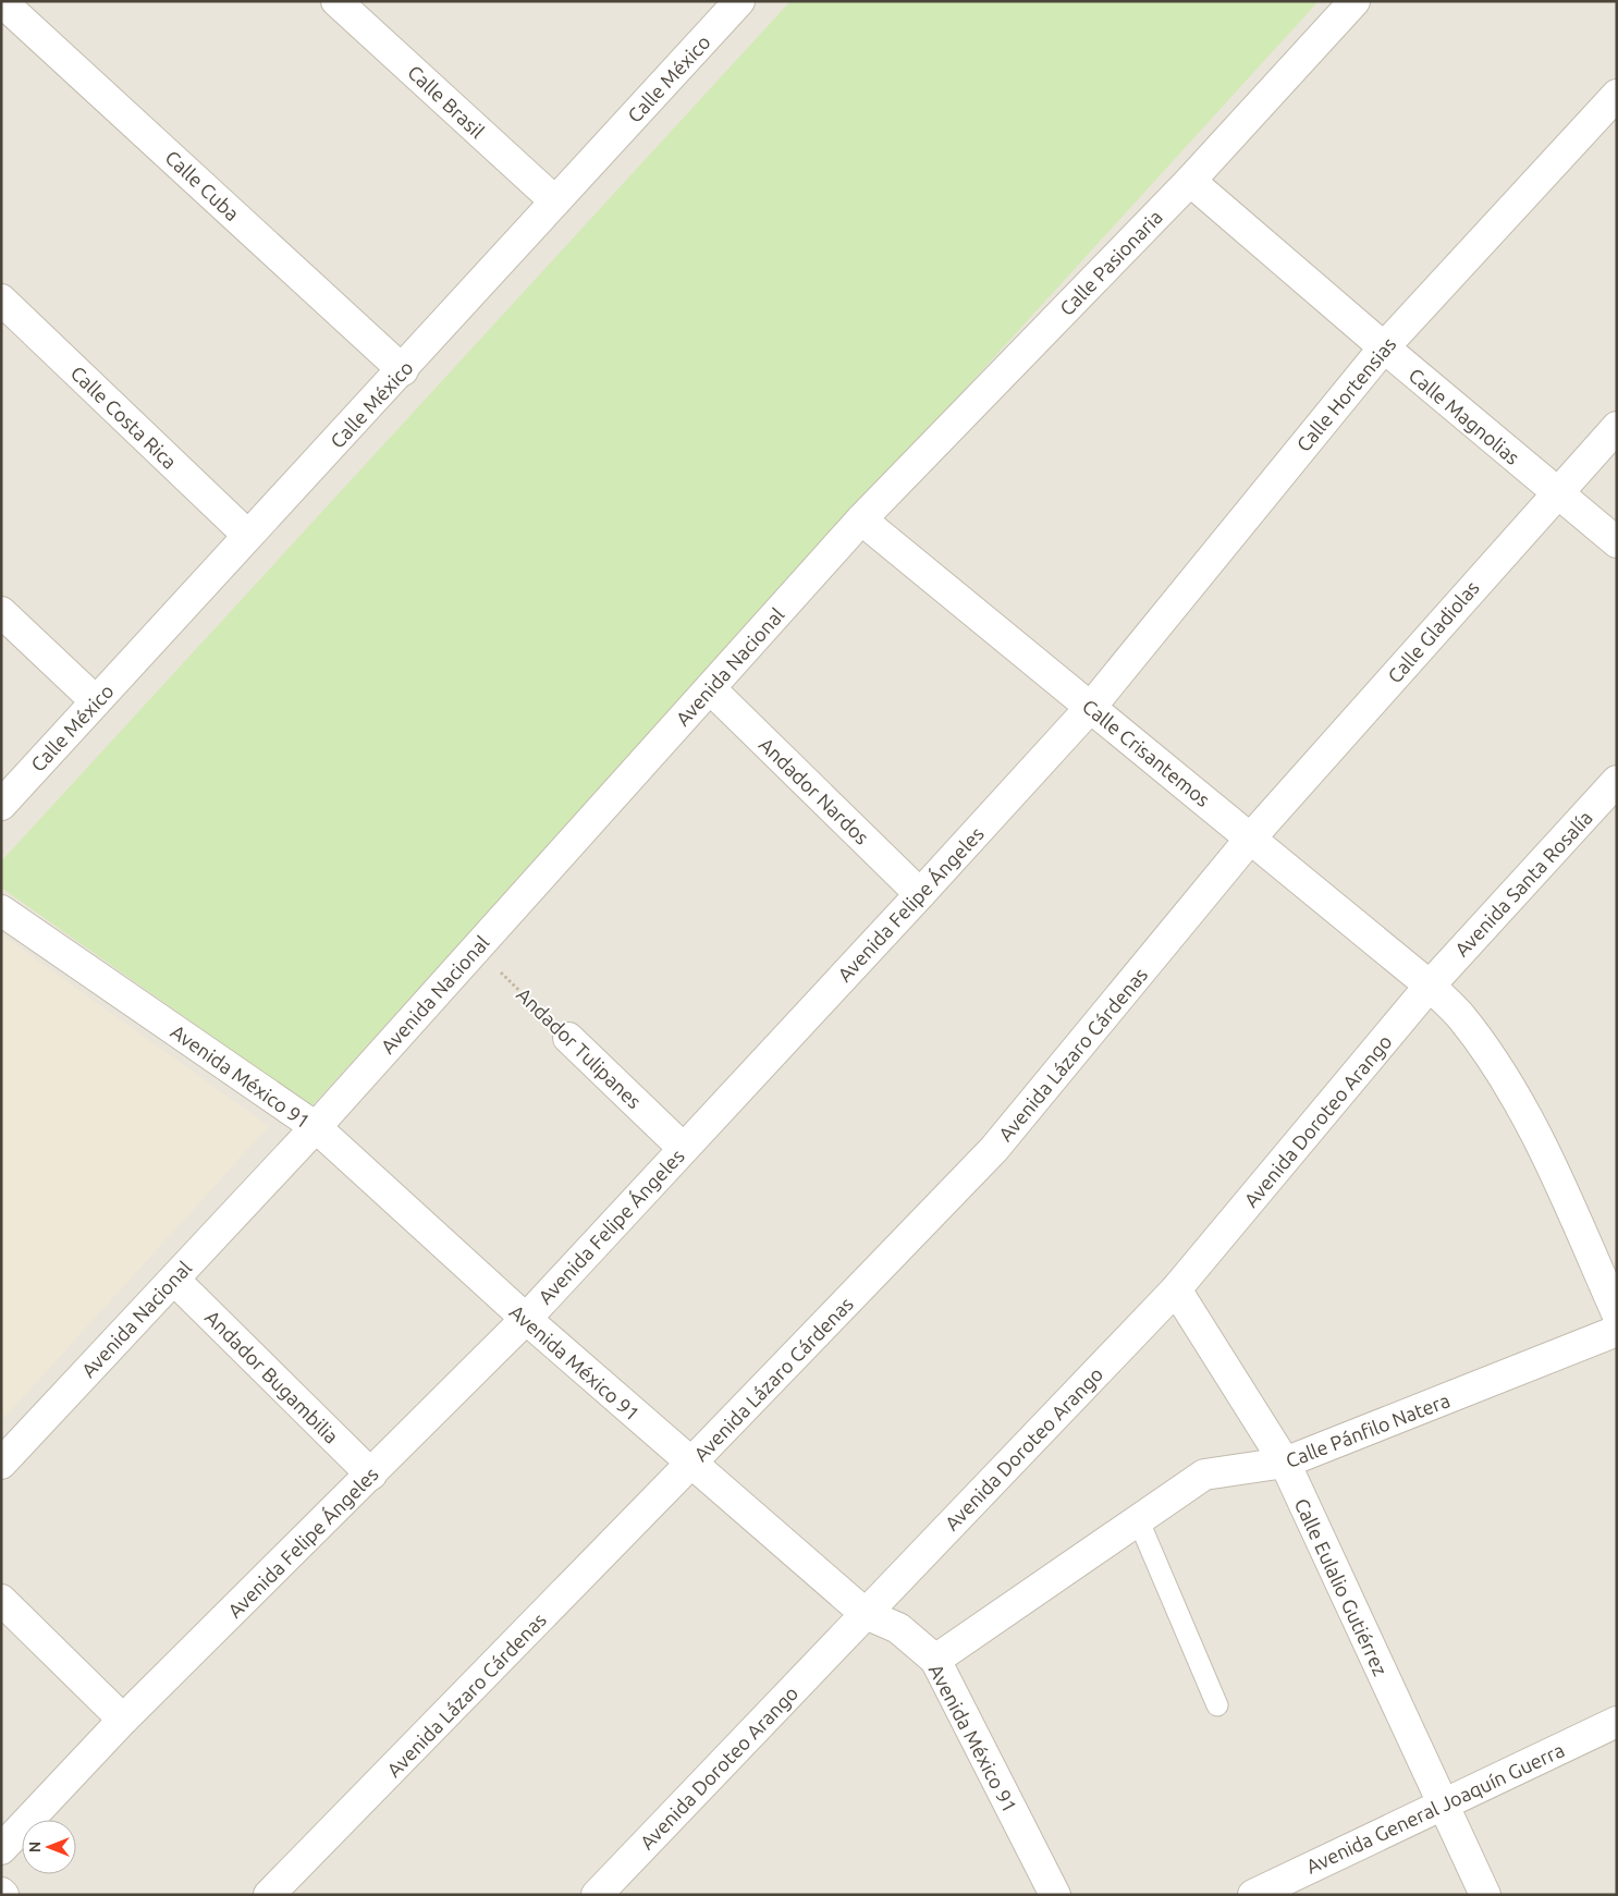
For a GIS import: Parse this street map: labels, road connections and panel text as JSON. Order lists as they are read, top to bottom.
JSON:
{
  "streets": {
    "street": [
      "Calle México",
      "Calle Brasil",
      "Calle Cuba",
      "Calle Pasionaria",
      "Calle Hortensias",
      "Calle Magnolias",
      "Calle Costa Rica",
      "Calle Gladiolas",
      "Avenida Nacional",
      "Calle Crisantemos",
      "Andador Nardos",
      "Avenida Santa Rosalía",
      "Avenida Felipe Ángeles",
      "Andador Tulipanes",
      "Avenida Lázaro Cárdenas",
      "Avenida México 91",
      "Avenida Doroteo Arango",
      "Andador Bugambilia",
      "Calle Pánfilo Natera",
      "Calle Eulalio Gutiérrez",
      "Avenida General Joaquín Guerra"
    ]
  },
  "crossings": [
    ["Calle México", "Calle Brasil"],
    ["Calle México", "Calle Cuba"],
    ["Calle México", "Calle Costa Rica"],
    ["Calle Pasionaria", "Calle Magnolias"],
    ["Calle Pasionaria", "Avenida Nacional"],
    ["Calle Pasionaria", "Calle Crisantemos"],
    ["Calle Hortensias", "Calle Magnolias"],
    ["Calle Hortensias", "Calle Crisantemos"],
    ["Calle Hortensias", "Avenida Felipe Ángeles"],
    ["Calle Magnolias", "Calle Gladiolas"],
    ["Calle Gladiolas", "Calle Crisantemos"],
    ["Calle Gladiolas", "Avenida Lázaro Cárdenas"],
    ["Avenida Nacional", "Calle Crisantemos"],
    ["Avenida Nacional", "Andador Nardos"],
    ["Avenida Nacional", "Andador Tulipanes"],
    ["Avenida Nacional", "Avenida México 91"],
    ["Avenida Nacional", "Andador Bugambilia"],
    ["Calle Crisantemos", "Avenida Santa Rosalía"],
    ["Calle Crisantemos", "Avenida Felipe Ángeles"],
    ["Calle Crisantemos", "Avenida Lázaro Cárdenas"],
    ["Calle Crisantemos", "Avenida Doroteo Arango"],
    ["Andador Nardos", "Avenida Felipe Ángeles"],
    ["Avenida Santa Rosalía", "Avenida Doroteo Arango"],
    ["Avenida Felipe Ángeles", "Andador Tulipanes"],
    ["Avenida Felipe Ángeles", "Avenida México 91"],
    ["Avenida Felipe Ángeles", "Andador Bugambilia"],
    ["Avenida Lázaro Cárdenas", "Avenida México 91"],
    ["Avenida México 91", "Avenida Doroteo Arango"],
    ["Avenida México 91", "Calle Pánfilo Natera"],
    ["Avenida Doroteo Arango", "Calle Eulalio Gutiérrez"],
    ["Calle Pánfilo Natera", "Calle Eulalio Gutiérrez"],
    ["Calle Eulalio Gutiérrez", "Avenida General Joaquín Guerra"]
  ],
  "north": "left"
}
